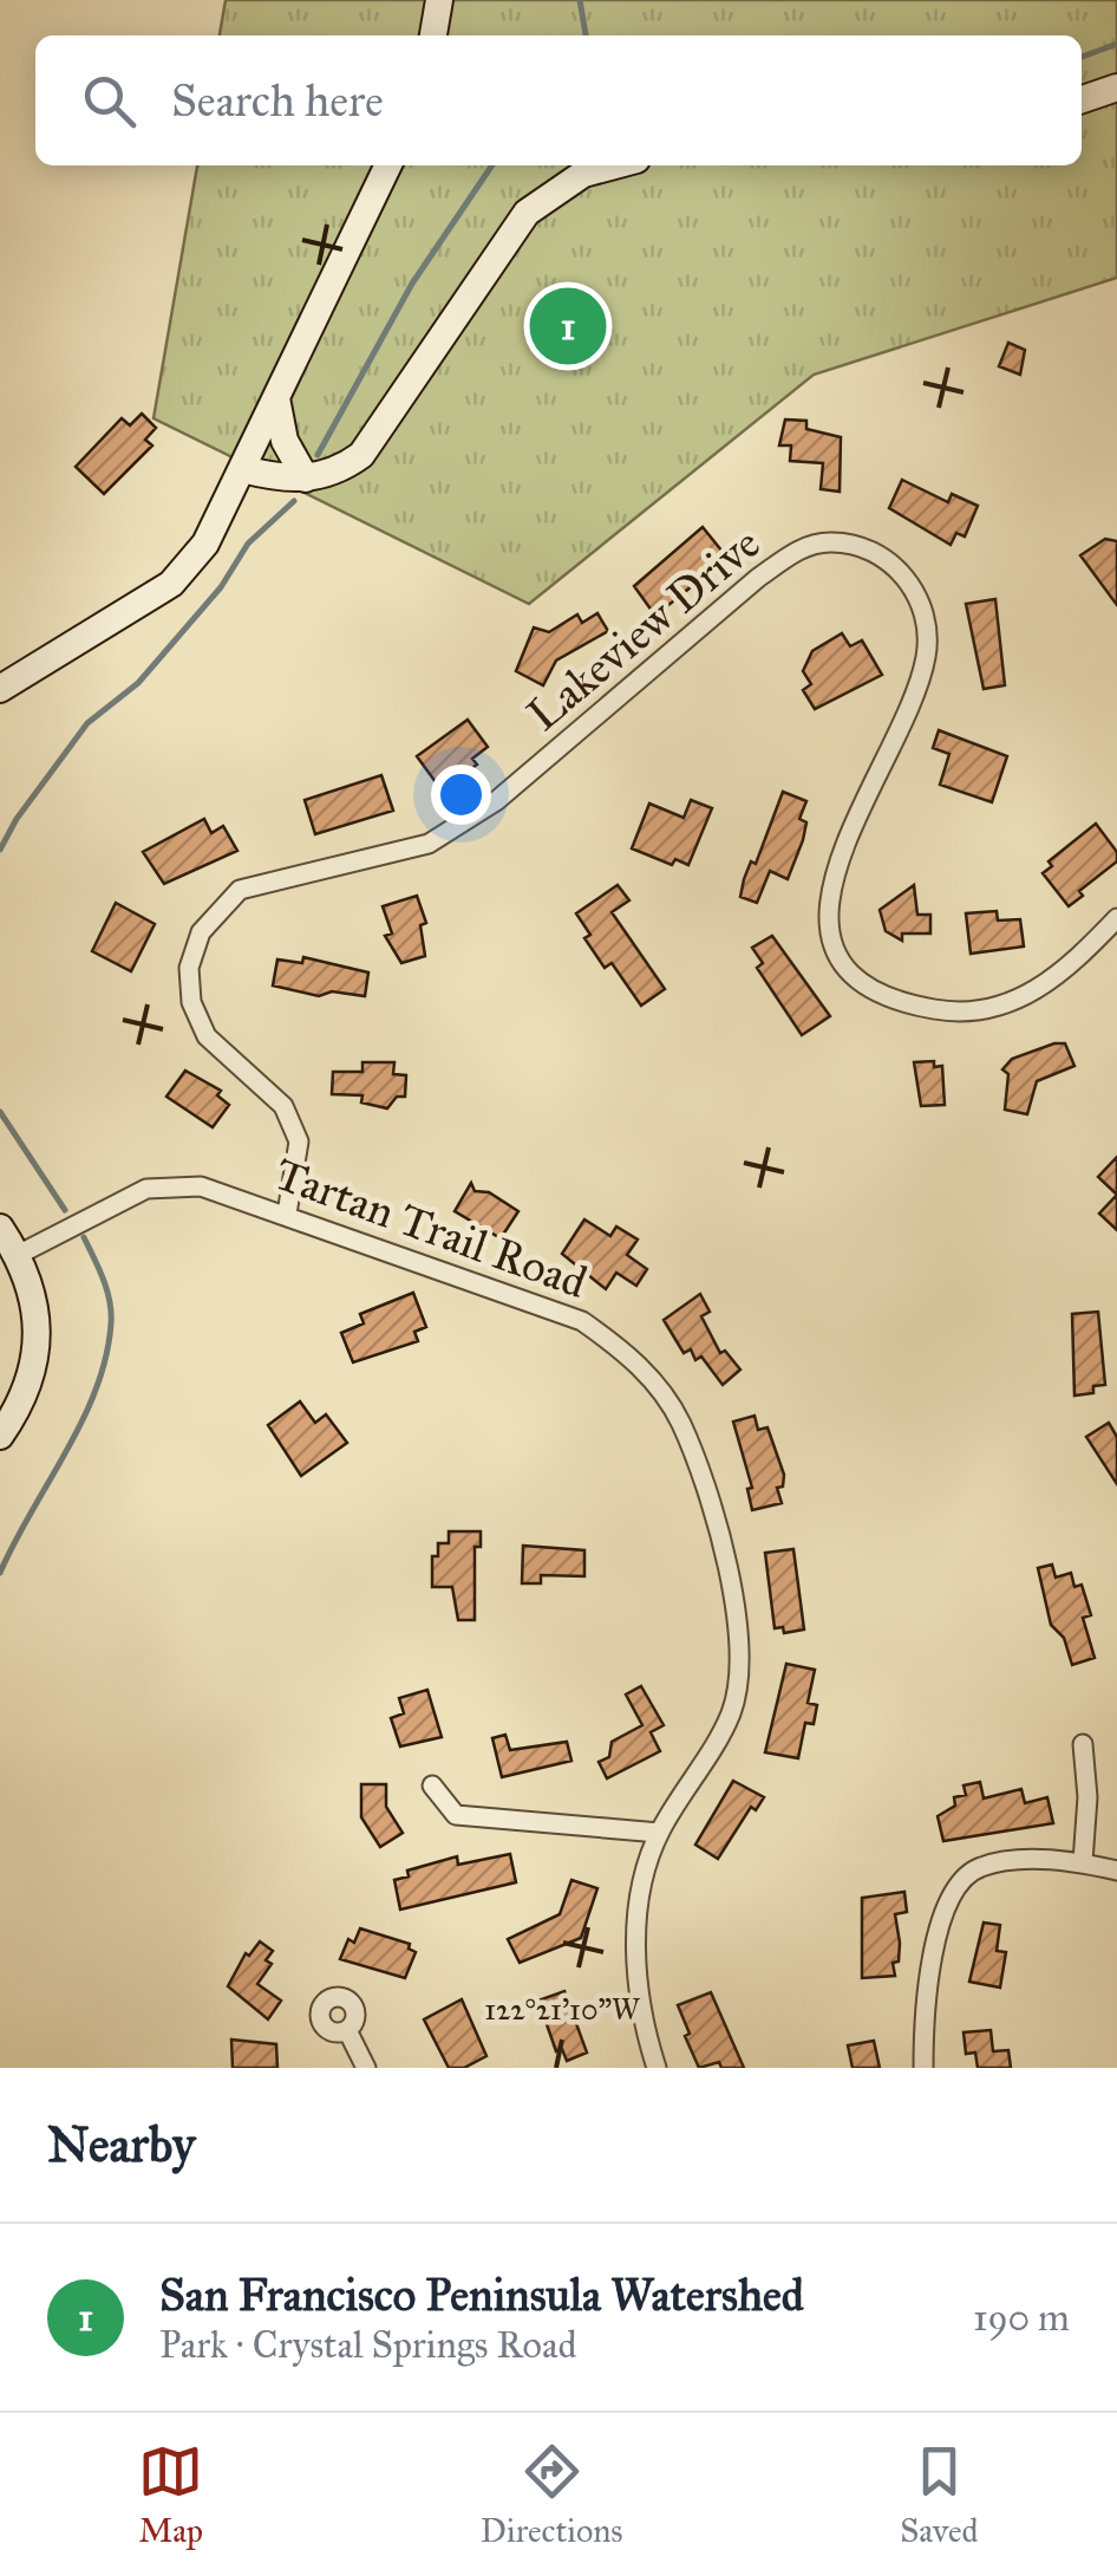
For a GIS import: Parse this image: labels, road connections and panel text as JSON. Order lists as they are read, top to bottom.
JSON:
{
  "streets": {
    "street": ["Lakeview Drive", "Tartan Trail Road"]
  },
  "crossings": [
    ["Lakeview Drive", "Tartan Trail Road"]
  ],
  "page": {
    "search": "Search here",
    "pins": "1",
    "heading": "Nearby",
    "list": [
      {
        "mark": "1",
        "name": "San Francisco Peninsula Watershed",
        "note": "Park · Crystal Springs Road",
        "value": "190 m"
      }
    ],
    "nav": ["Map", "Directions", "Saved"]
  },
  "coordinates": ["122°21'10\"W"]
}
